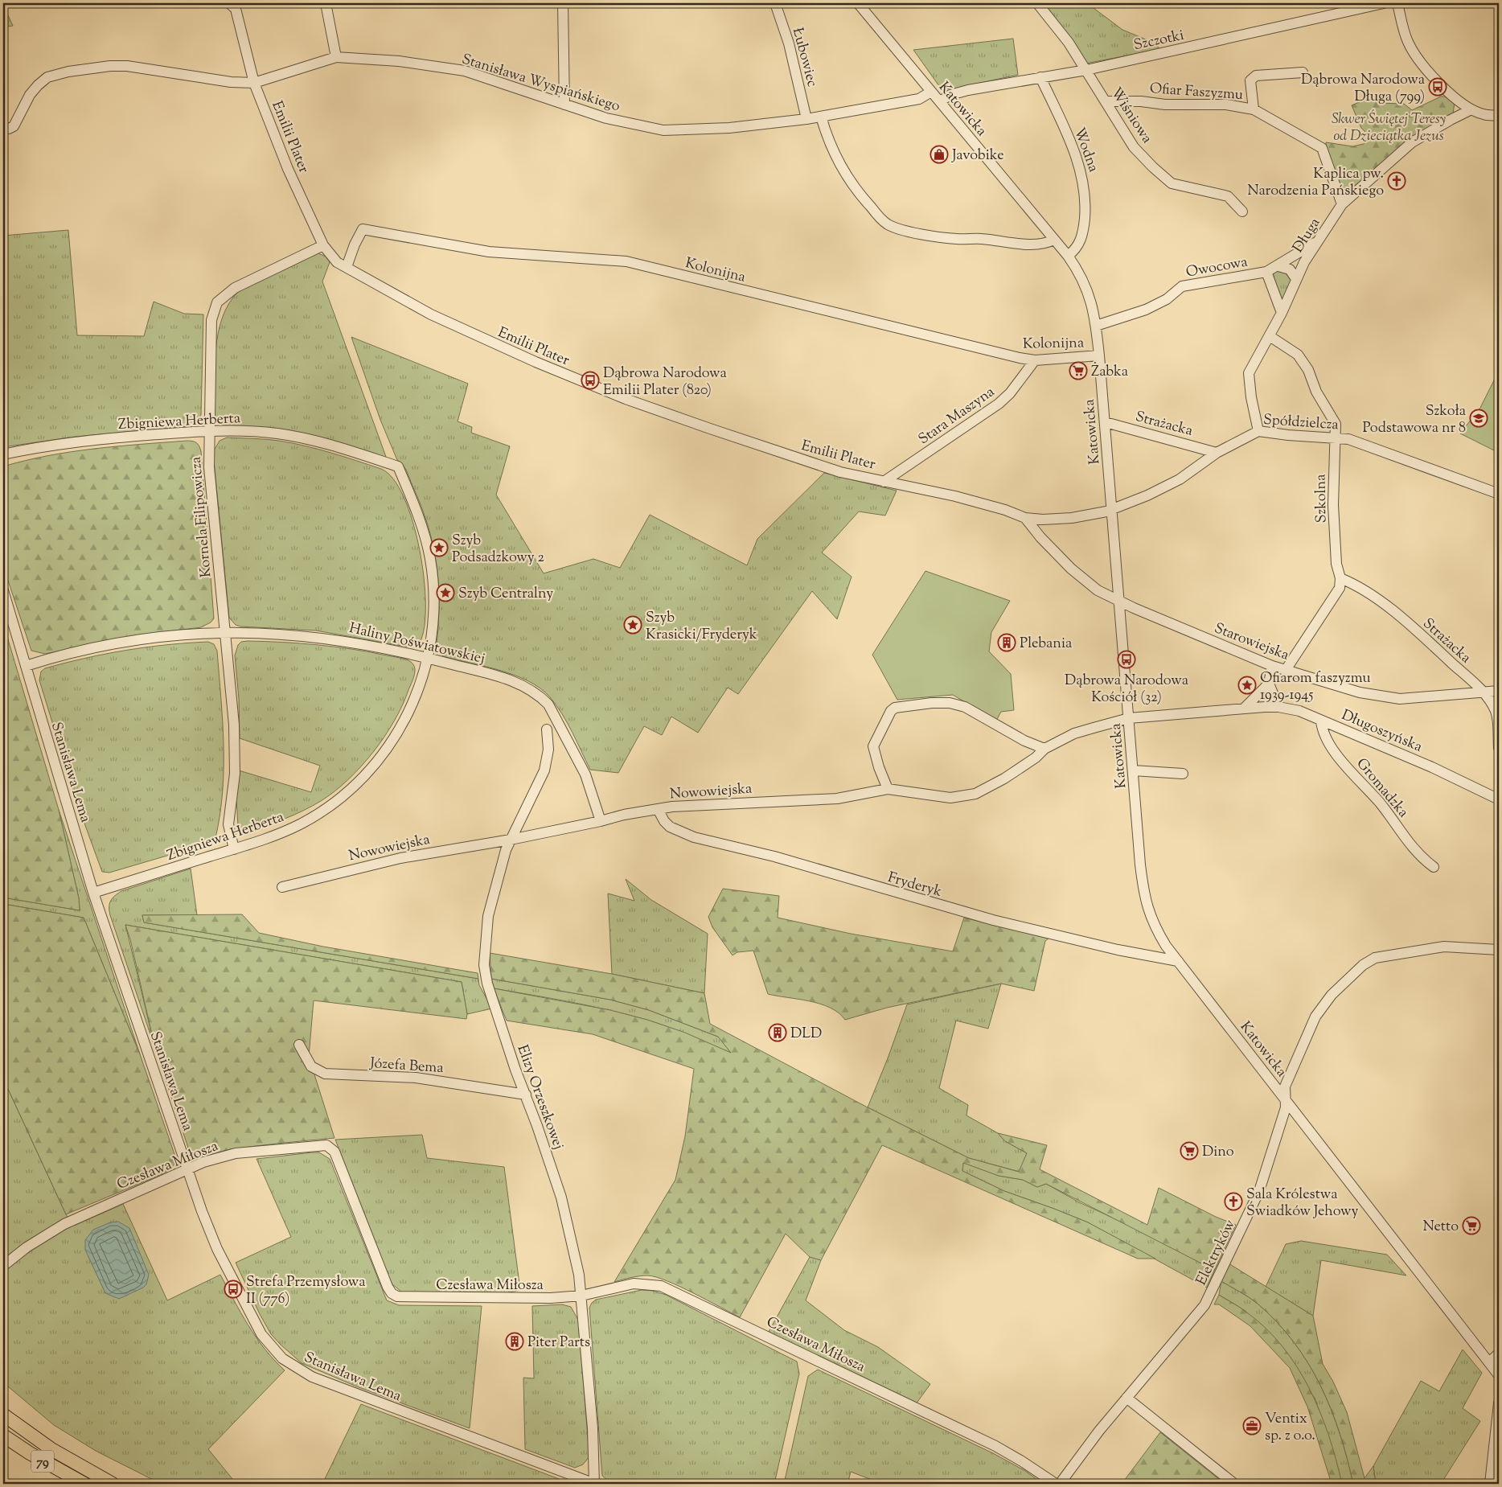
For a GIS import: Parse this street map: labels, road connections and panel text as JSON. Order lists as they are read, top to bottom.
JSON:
{
  "streets": {
    "main road": ["79"],
    "street": [
      "Szczotki",
      "Łubowiec",
      "Stanisława Wyspiańskiego",
      "Ofiar Faszyzmu",
      "Katowicka",
      "Wiśniowa",
      "Emilii Plater",
      "Wodna",
      "Długa",
      "Owocowa",
      "Kolonijna",
      "Stara Maszyna",
      "Zbigniewa Herberta",
      "Spółdzielcza",
      "Strażacka",
      "Szkolna",
      "Kornela Filipowicza",
      "Starowiejska",
      "Haliny Poświatowskiej",
      "Długoszyńska",
      "Stanisława Lema",
      "Gromadzka",
      "Nowowiejska",
      "Fryderyk",
      "Józefa Bema",
      "Elizy Orzeszkowej",
      "Czesława Miłosza",
      "Elektryków"
    ]
  },
  "crossings": [
    ["Szczotki", "Katowicka"],
    ["Szczotki", "Wiśniowa"],
    ["Szczotki", "Wodna"],
    ["Łubowiec", "Stanisława Wyspiańskiego"],
    ["Stanisława Wyspiańskiego", "Katowicka"],
    ["Stanisława Wyspiańskiego", "Emilii Plater"],
    ["Ofiar Faszyzmu", "Wiśniowa"],
    ["Ofiar Faszyzmu", "Długa"],
    ["Katowicka", "Emilii Plater"],
    ["Katowicka", "Wodna"],
    ["Katowicka", "Owocowa"],
    ["Katowicka", "Kolonijna"],
    ["Katowicka", "Spółdzielcza"],
    ["Katowicka", "Strażacka"],
    ["Katowicka", "Starowiejska"],
    ["Katowicka", "Długoszyńska"],
    ["Katowicka", "Nowowiejska"],
    ["Katowicka", "Fryderyk"],
    ["Katowicka", "Elektryków"],
    ["Emilii Plater", "Kolonijna"],
    ["Emilii Plater", "Stara Maszyna"],
    ["Emilii Plater", "Spółdzielcza"],
    ["Emilii Plater", "Kornela Filipowicza"],
    ["Emilii Plater", "Starowiejska"],
    ["Długa", "Owocowa"],
    ["Długa", "Spółdzielcza"],
    ["Długa", "Szkolna"],
    ["Kolonijna", "Stara Maszyna"],
    ["Zbigniewa Herberta", "Kornela Filipowicza"],
    ["Zbigniewa Herberta", "Haliny Poświatowskiej"],
    ["Zbigniewa Herberta", "Stanisława Lema"],
    ["Spółdzielcza", "Strażacka"],
    ["Spółdzielcza", "Szkolna"],
    ["Strażacka", "Szkolna"],
    ["Strażacka", "Starowiejska"],
    ["Kornela Filipowicza", "Haliny Poświatowskiej"],
    ["Haliny Poświatowskiej", "Stanisława Lema"],
    ["Haliny Poświatowskiej", "Nowowiejska"],
    ["Długoszyńska", "Gromadzka"],
    ["Długoszyńska", "Nowowiejska"],
    ["Stanisława Lema", "Elizy Orzeszkowej"],
    ["Stanisława Lema", "Czesława Miłosza"],
    ["Nowowiejska", "Fryderyk"],
    ["Nowowiejska", "Elizy Orzeszkowej"],
    ["Józefa Bema", "Elizy Orzeszkowej"],
    ["Elizy Orzeszkowej", "Czesława Miłosza"]
  ],
  "parks": ["Skwer Świętej Teresy od Dzieciątka Jezus"],
  "places": {
    "bus stop": [
      "Dąbrowa Narodowa Długa (799)",
      "Dąbrowa Narodowa Emilii Plater (820)",
      "Dąbrowa Narodowa Kościół (32)",
      "Strefa Przemysłowa II (776)"
    ],
    "shop": ["Javobike"],
    "church": ["Kaplica pw. Narodzenia Pańskiego", "Sala Królestwa Świadków Jehowy"],
    "supermarket": ["Żabka", "Dino", "Netto"],
    "school or university": ["Szkoła Podstawowa nr 8"],
    "place": [
      "Szyb Podsadzkowy 2",
      "Szyb Centralny",
      "Szyb Krasicki/Fryderyk",
      "Ofiarom faszyzmu 1939-1945"
    ],
    "building": ["Plebania", "DLD", "Piter Parts"],
    "office": ["Ventix sp. z o.o."]
  }
}
